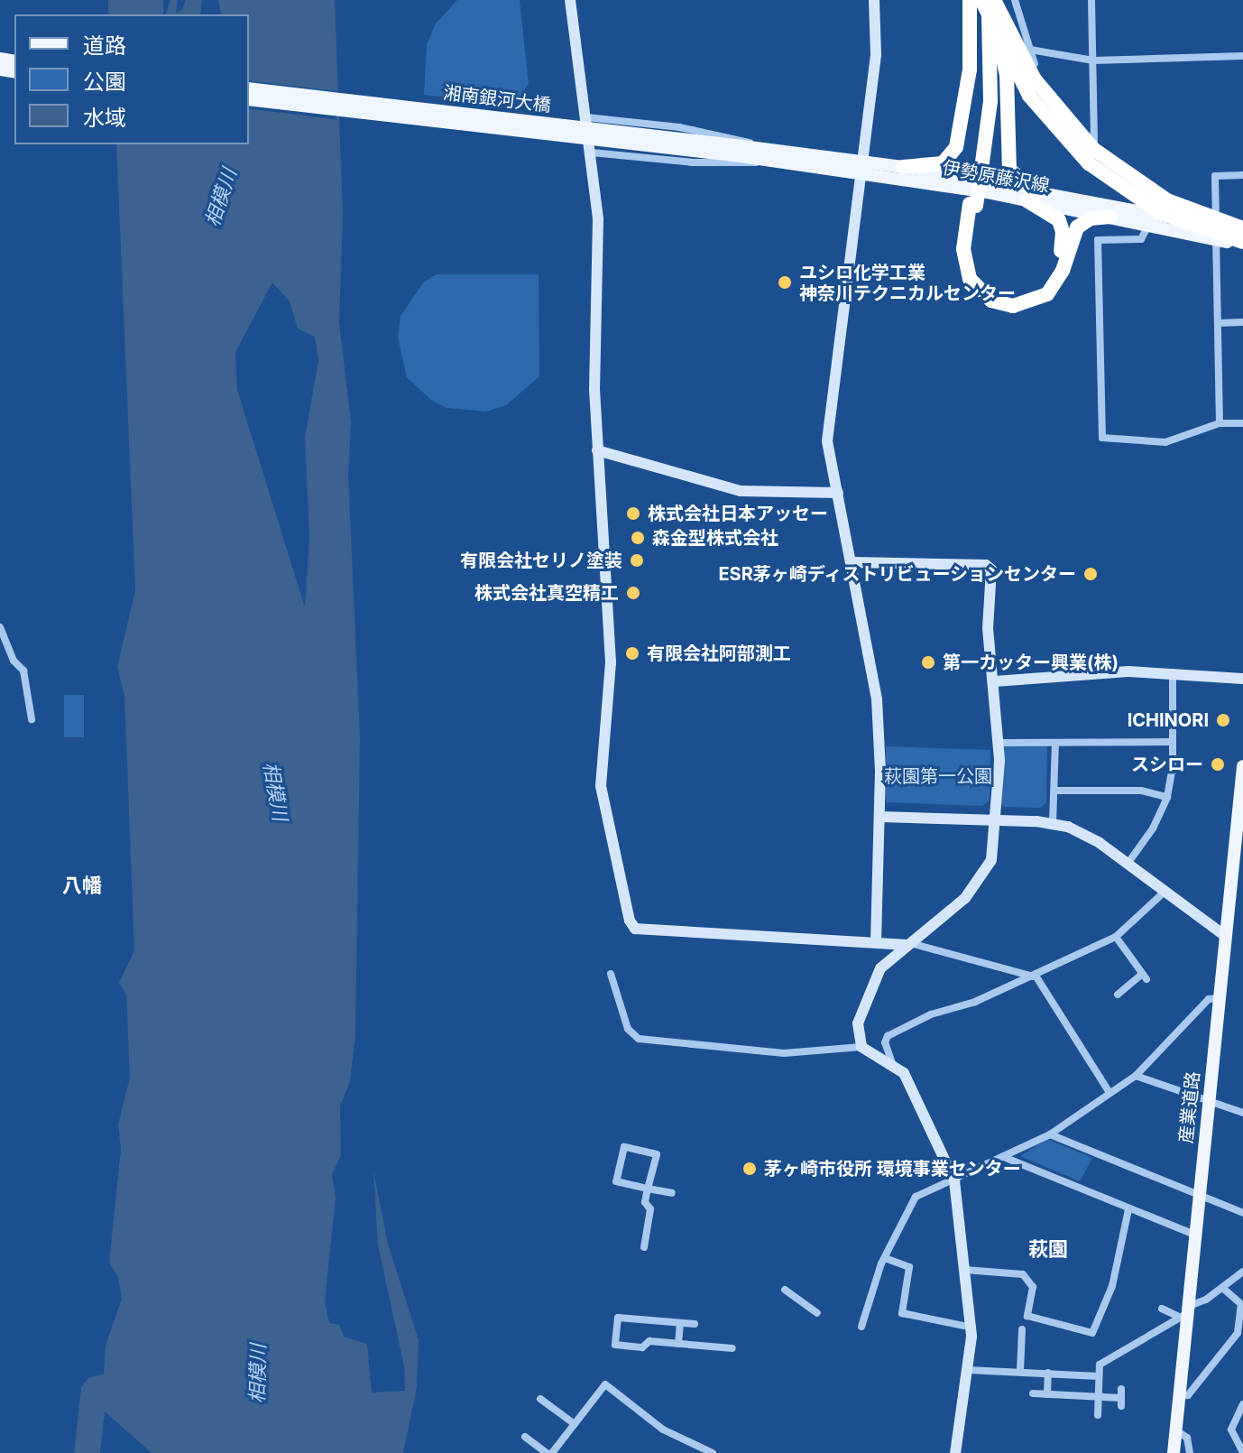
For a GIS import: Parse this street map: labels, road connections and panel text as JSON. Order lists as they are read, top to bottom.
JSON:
{
  "streets": {
    "main road": ["湘南銀河大橋", "伊勢原藤沢線", "産業道路"]
  },
  "crossings": [
    ["湘南銀河大橋", "伊勢原藤沢線"]
  ],
  "districts": ["八幡", "萩園"],
  "water": ["相模川"],
  "parks": ["萩園第一公園"],
  "places": [
    "ユシロ化学工業 神奈川テクニカルセンター",
    "株式会社日本アッセー",
    "森金型株式会社",
    "有限会社セリノ塗装",
    "ESR茅ヶ崎ディストリビューションセンター",
    "株式会社真空精工",
    "有限会社阿部測工",
    "第一カッター興業(株)",
    "ICHINORI",
    "スシロー",
    "茅ヶ崎市役所 環境事業センター"
  ],
  "legend": ["道路", "公園", "水域"]
}
